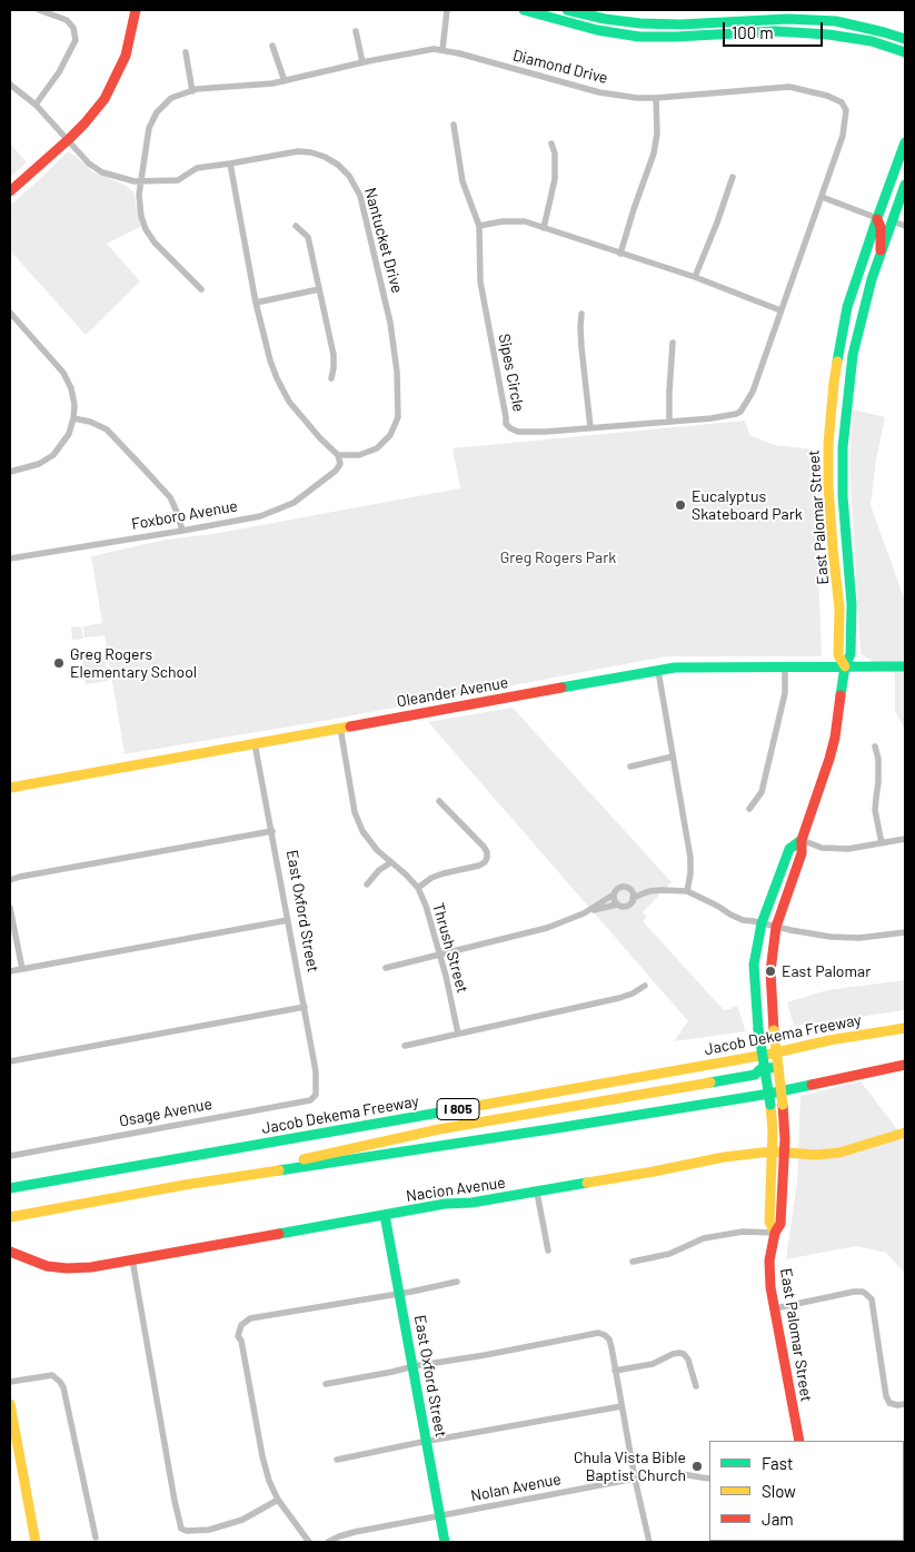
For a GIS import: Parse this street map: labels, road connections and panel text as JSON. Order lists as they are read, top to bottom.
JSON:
{
  "streets": {
    "main road": [
      "East Palomar Street",
      "Oleander Avenue",
      "East Oxford Street",
      "Jacob Dekema Freeway",
      "I 805",
      "Nacion Avenue"
    ],
    "street": [
      "Diamond Drive",
      "Nantucket Drive",
      "Sipes Circle",
      "Foxboro Avenue",
      "Thrush Street",
      "Osage Avenue",
      "Nolan Avenue"
    ]
  },
  "crossings": [
    ["Diamond Drive", "Nantucket Drive"],
    ["Diamond Drive", "Sipes Circle"],
    ["Nantucket Drive", "Foxboro Avenue"],
    ["East Palomar Street", "Oleander Avenue"],
    ["East Palomar Street", "Nacion Avenue"],
    ["Oleander Avenue", "East Oxford Street"],
    ["Oleander Avenue", "Thrush Street"],
    ["East Oxford Street", "Osage Avenue"],
    ["East Oxford Street", "Nacion Avenue"],
    ["East Oxford Street", "Nolan Avenue"]
  ],
  "parks": ["Greg Rogers Park"],
  "places": [
    "Eucalyptus Skateboard Park",
    "Greg Rogers Elementary School",
    "East Palomar",
    "Chula Vista Bible Baptist Church"
  ],
  "legend": ["Fast", "Slow", "Jam"],
  "scale_bar": "100 m"
}
